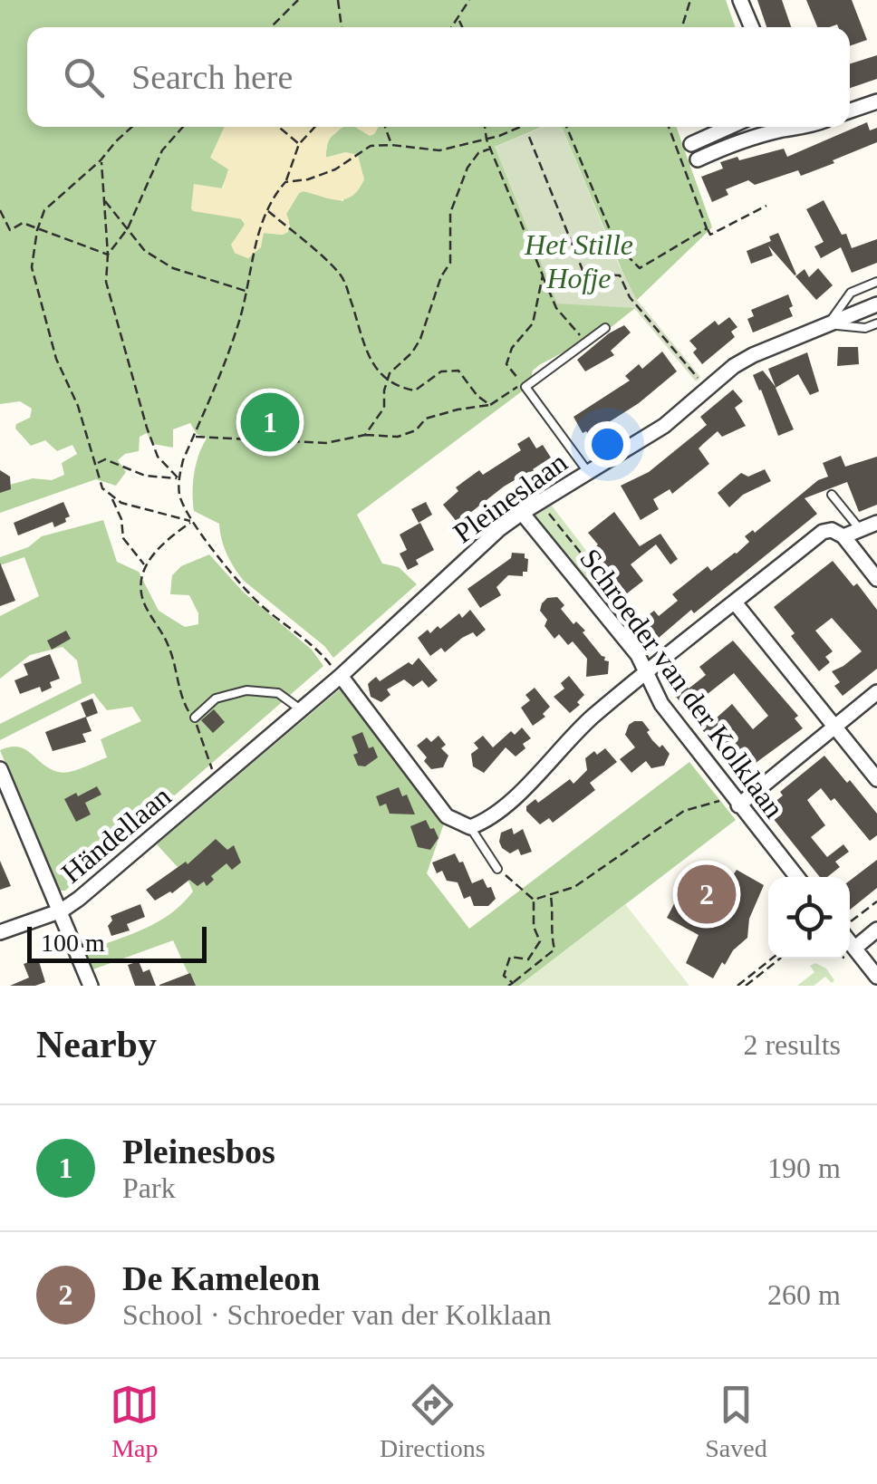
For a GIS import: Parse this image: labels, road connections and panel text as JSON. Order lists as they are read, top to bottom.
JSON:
{
  "streets": {
    "street": ["Pleineslaan", "Schroeder van der Kolklaan", "Händellaan"]
  },
  "crossings": [
    ["Pleineslaan", "Schroeder van der Kolklaan"],
    ["Pleineslaan", "Händellaan"]
  ],
  "parks": ["Het Stille Hofje"],
  "scale_bar": "100 m",
  "page": {
    "search": "Search here",
    "pins": ["1", "2"],
    "scale": "100 m",
    "heading": ["Nearby", "2 results"],
    "list": [
      {
        "mark": "1",
        "name": "Pleinesbos",
        "note": "Park",
        "value": "190 m"
      },
      {
        "mark": "2",
        "name": "De Kameleon",
        "note": "School · Schroeder van der Kolklaan",
        "value": "260 m"
      }
    ],
    "nav": ["Map", "Directions", "Saved"]
  }
}
